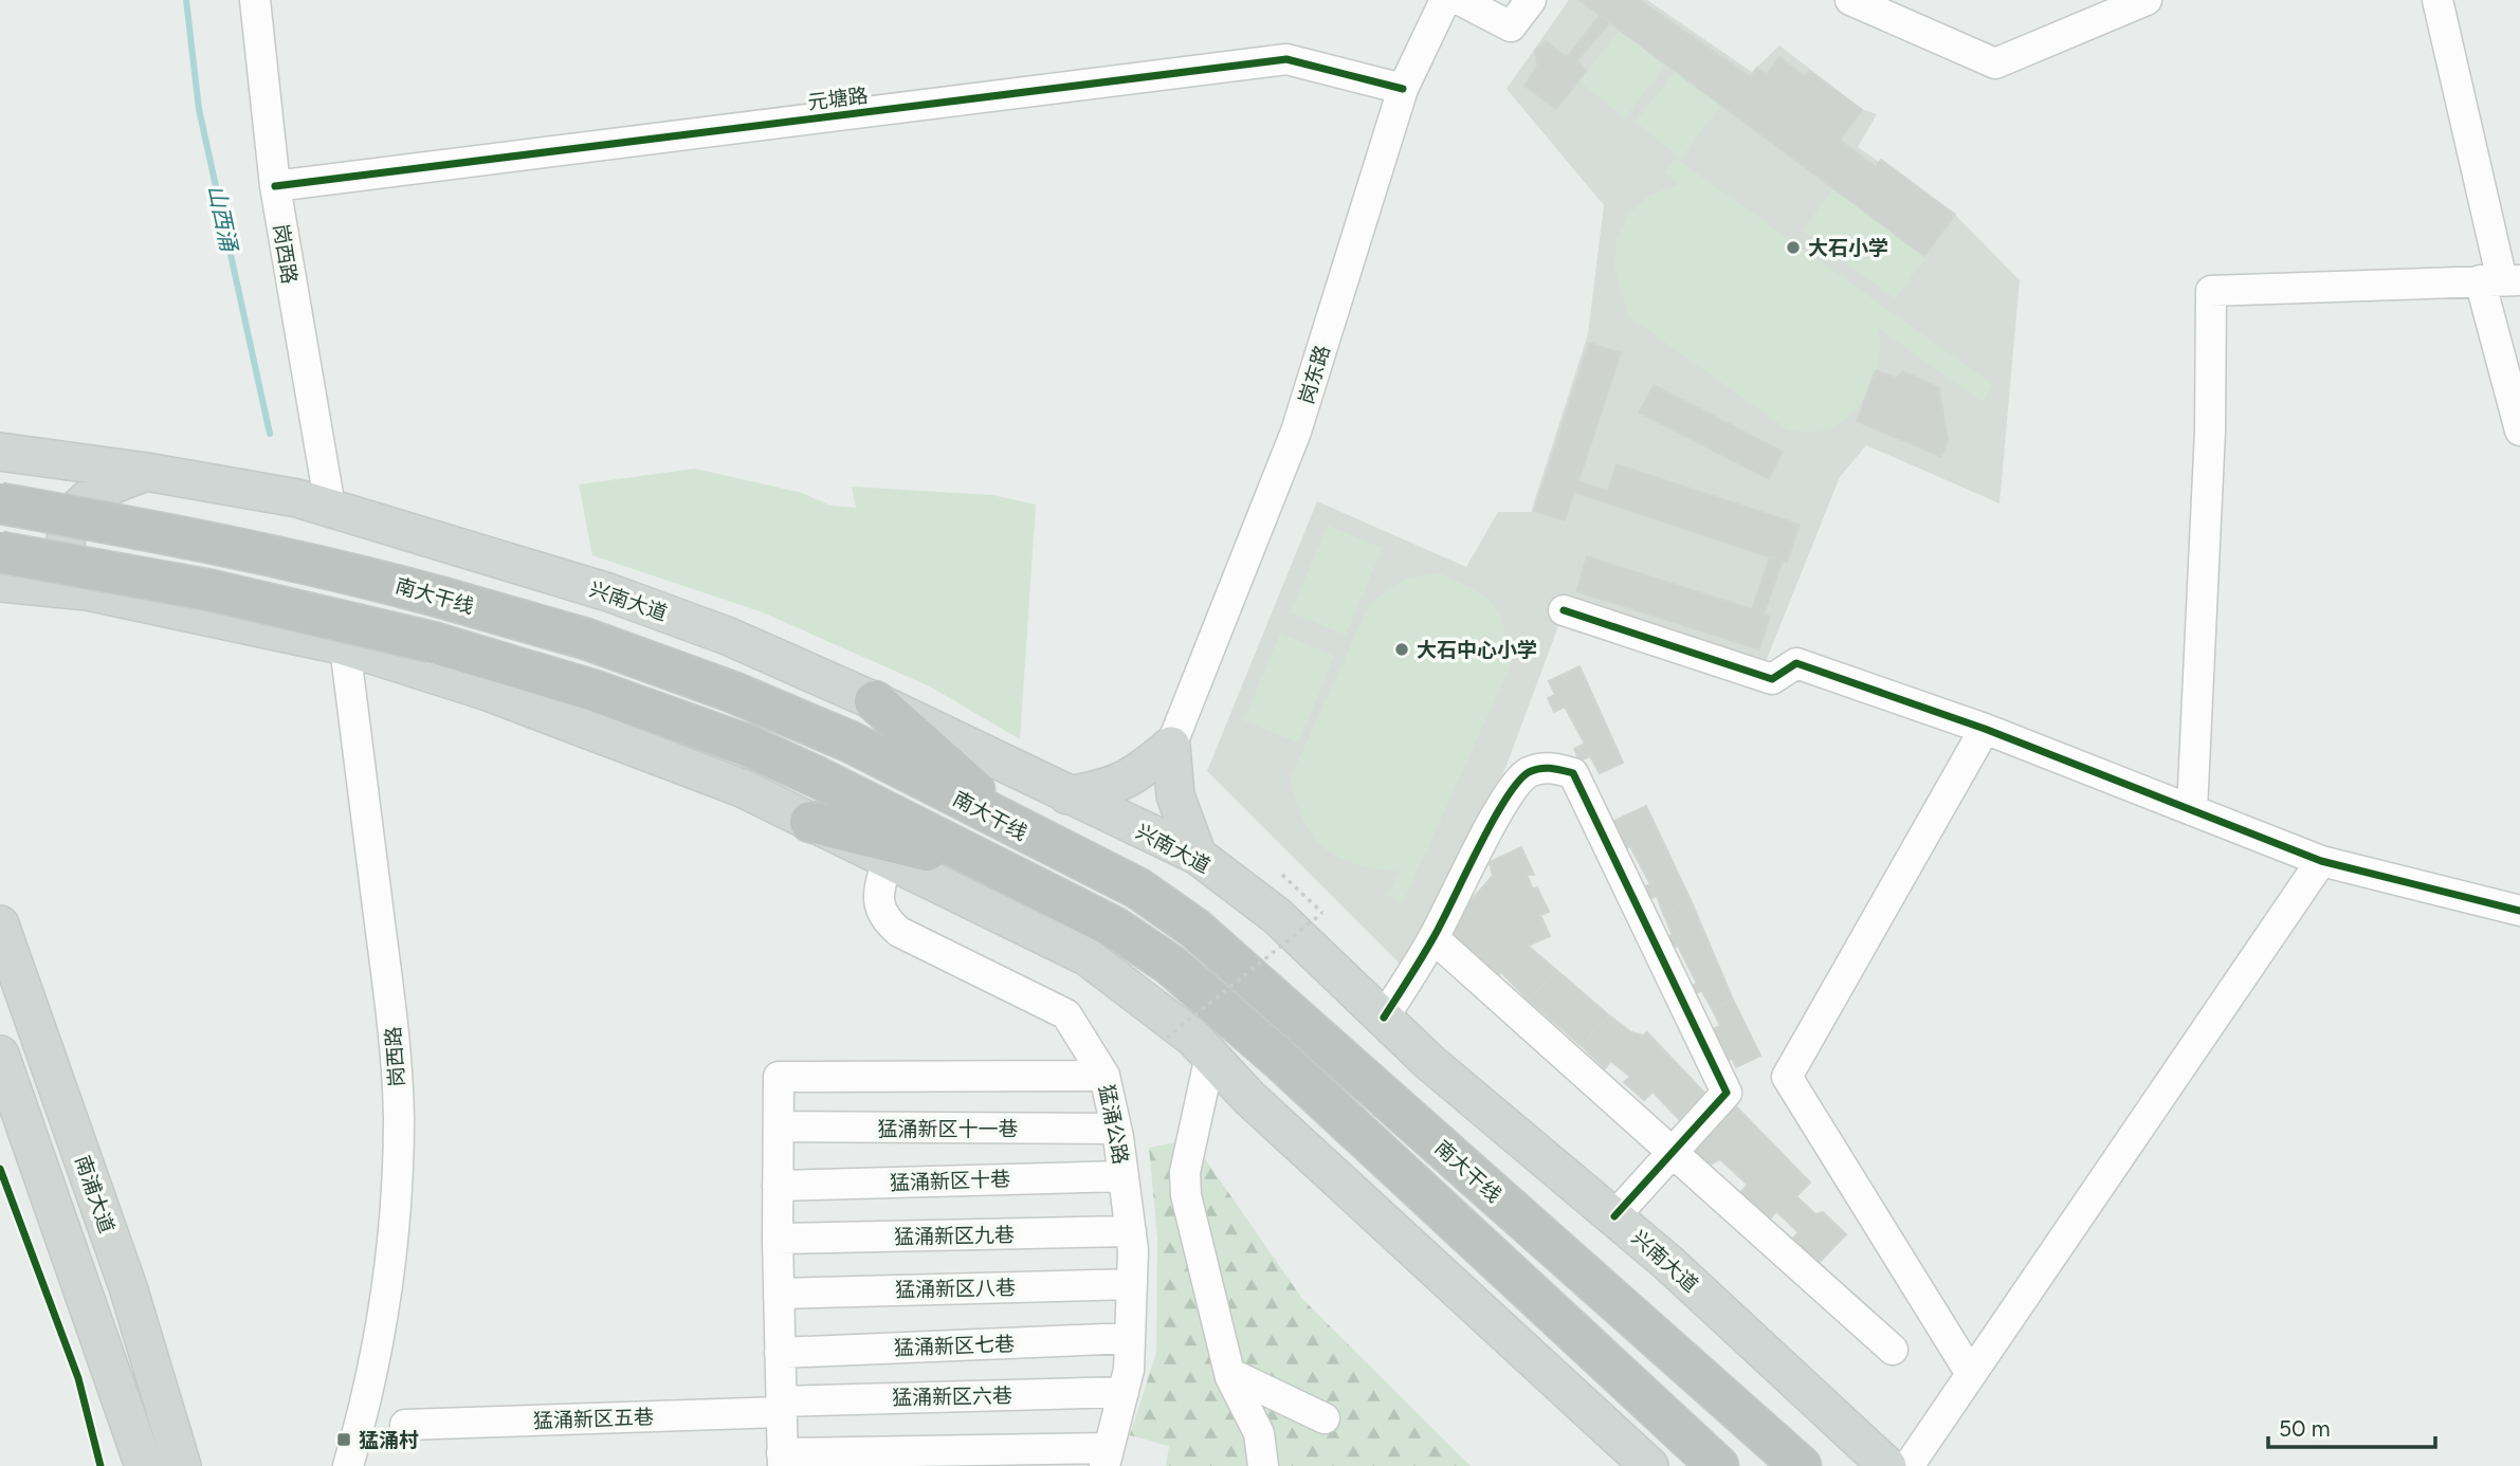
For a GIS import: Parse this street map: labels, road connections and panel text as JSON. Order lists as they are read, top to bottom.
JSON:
{
  "streets": {
    "highway": ["南大干线"],
    "main road": ["兴南大道", "南浦大道"],
    "street": [
      "元塘路",
      "岗西路",
      "岗东路",
      "猛涌公路",
      "猛涌新区十一巷",
      "猛涌新区十巷",
      "猛涌新区九巷",
      "猛涌新区八巷",
      "猛涌新区七巷",
      "猛涌新区六巷",
      "猛涌新区五巷"
    ]
  },
  "crossings": [
    ["元塘路", "岗西路"],
    ["元塘路", "岗东路"],
    ["岗西路", "兴南大道"],
    ["猛涌公路", "猛涌新区十一巷"],
    ["猛涌公路", "猛涌新区十巷"],
    ["猛涌公路", "猛涌新区九巷"],
    ["猛涌公路", "猛涌新区八巷"],
    ["猛涌公路", "猛涌新区七巷"],
    ["猛涌公路", "猛涌新区六巷"],
    ["猛涌新区六巷", "猛涌新区五巷"]
  ],
  "water": ["山西涌"],
  "places": {
    "other": ["大石小学", "大石中心小学"],
    "transit": ["猛涌村"]
  },
  "scale_bar": "50 m"
}
